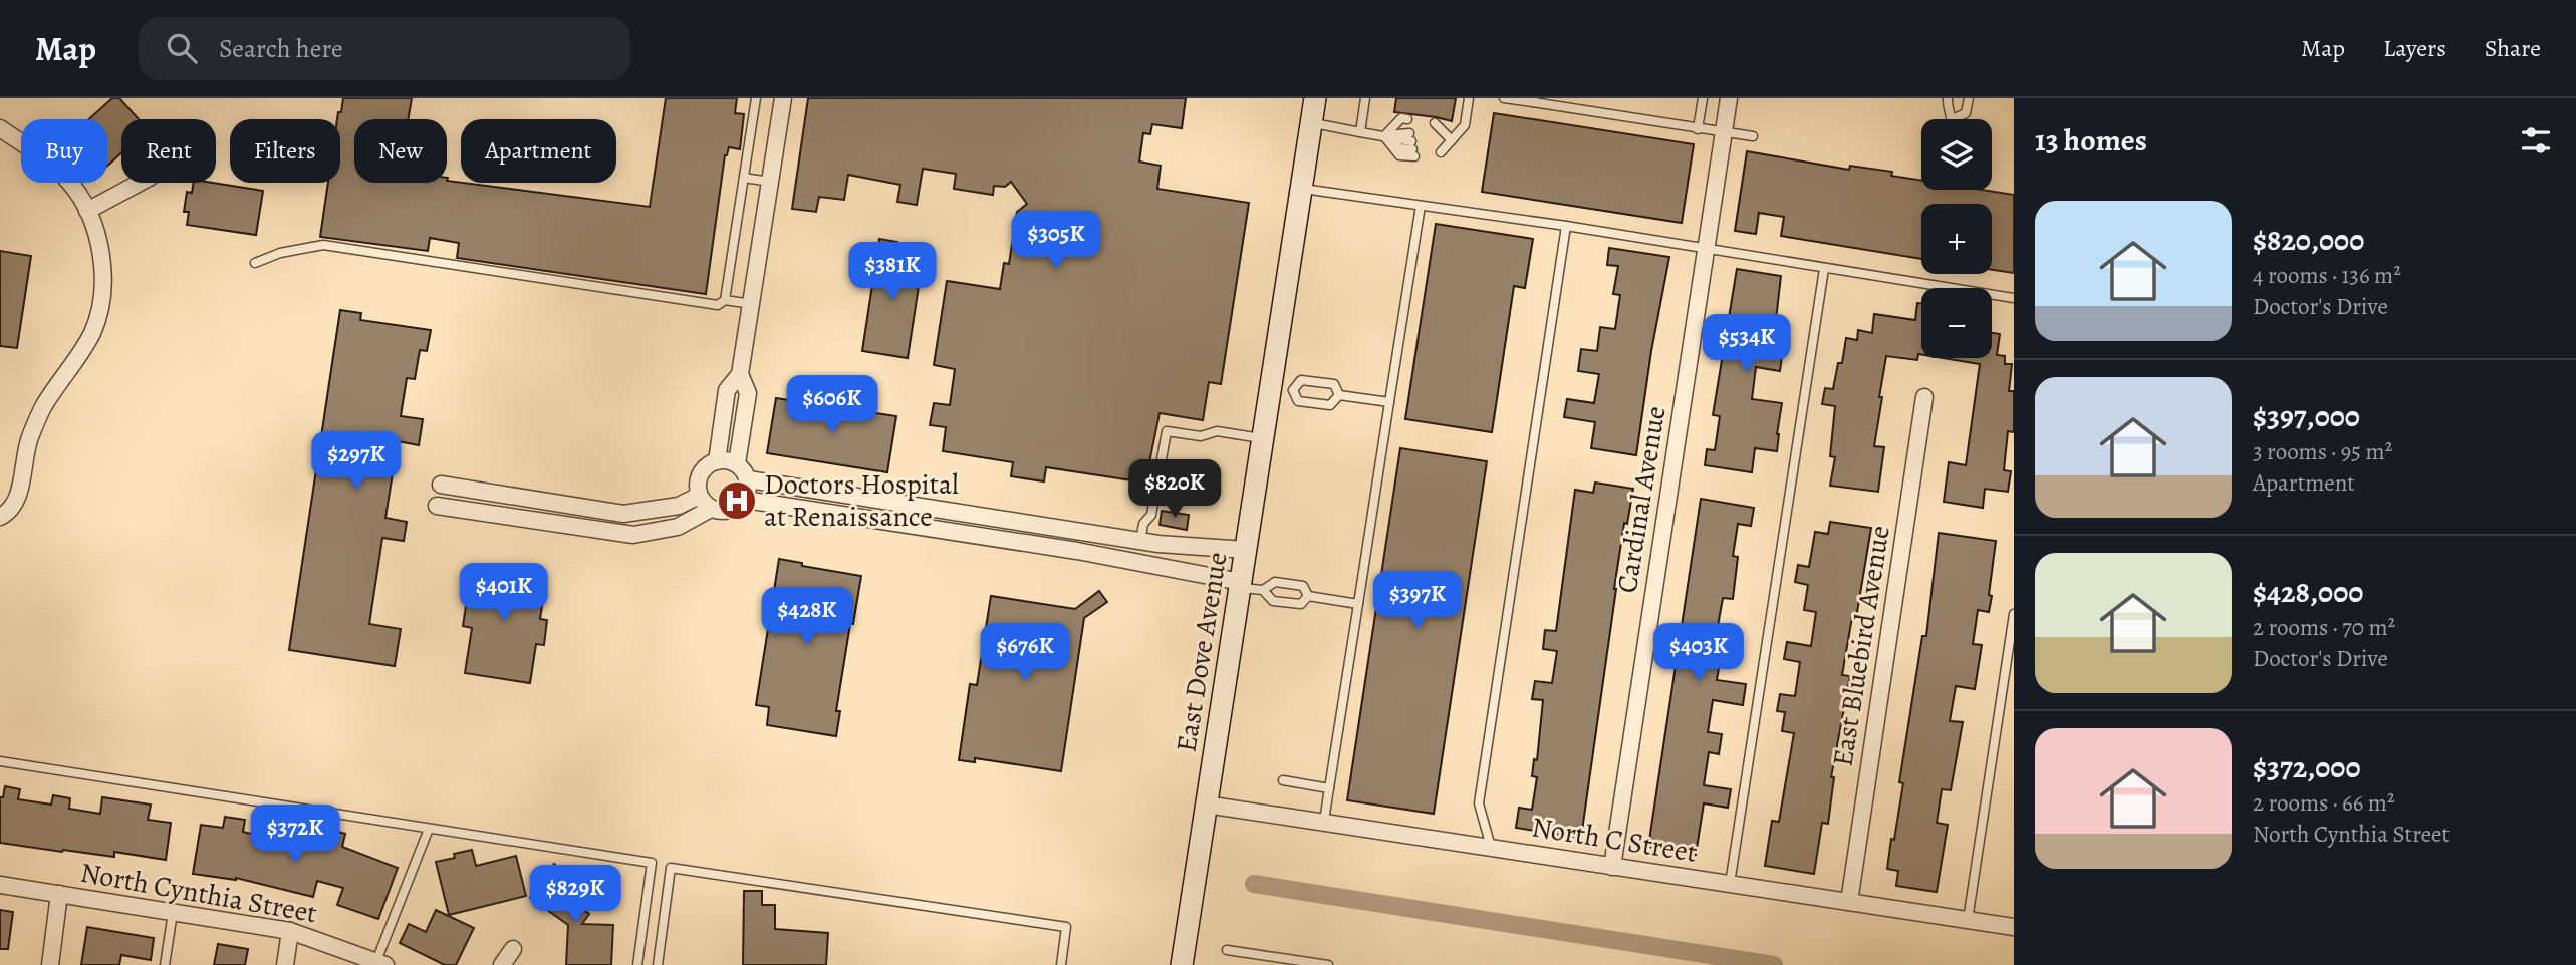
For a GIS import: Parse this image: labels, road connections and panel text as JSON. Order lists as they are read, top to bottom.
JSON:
{
  "streets": {
    "main road": ["East Dove Avenue"],
    "street": [
      "Cardinal Avenue",
      "East Bluebird Avenue",
      "North C Street",
      "North Cynthia Street"
    ]
  },
  "crossings": [
    ["Cardinal Avenue", "North C Street"],
    ["East Bluebird Avenue", "North C Street"],
    ["East Dove Avenue", "North C Street"]
  ],
  "places": {
    "hospital": ["Doctors Hospital at Renaissance"]
  },
  "page": {
    "header": "Map",
    "search": "Search here",
    "nav": ["Map", "Layers", "Share"],
    "heading": "13 homes",
    "map_buttons": ["+", "−"],
    "chip": [
      "Buy",
      "Rent",
      "Filters",
      "New",
      "Apartment"
    ],
    "list": [
      {
        "name": "$820,000",
        "note": "4 rooms · 136 m² · Doctor's Drive"
      },
      {
        "name": "$397,000",
        "note": "3 rooms · 95 m² · Apartment"
      },
      {
        "name": "$428,000",
        "note": "2 rooms · 70 m² · Doctor's Drive"
      },
      {
        "name": "$372,000",
        "note": "2 rooms · 66 m² · North Cynthia Street"
      }
    ],
    "price": [
      "$305K",
      "$381K",
      "$534K",
      "$606K",
      "$297K",
      "$820K",
      "$401K",
      "$397K",
      "$428K",
      "$676K",
      "$403K",
      "$372K",
      "$829K"
    ]
  }
}
